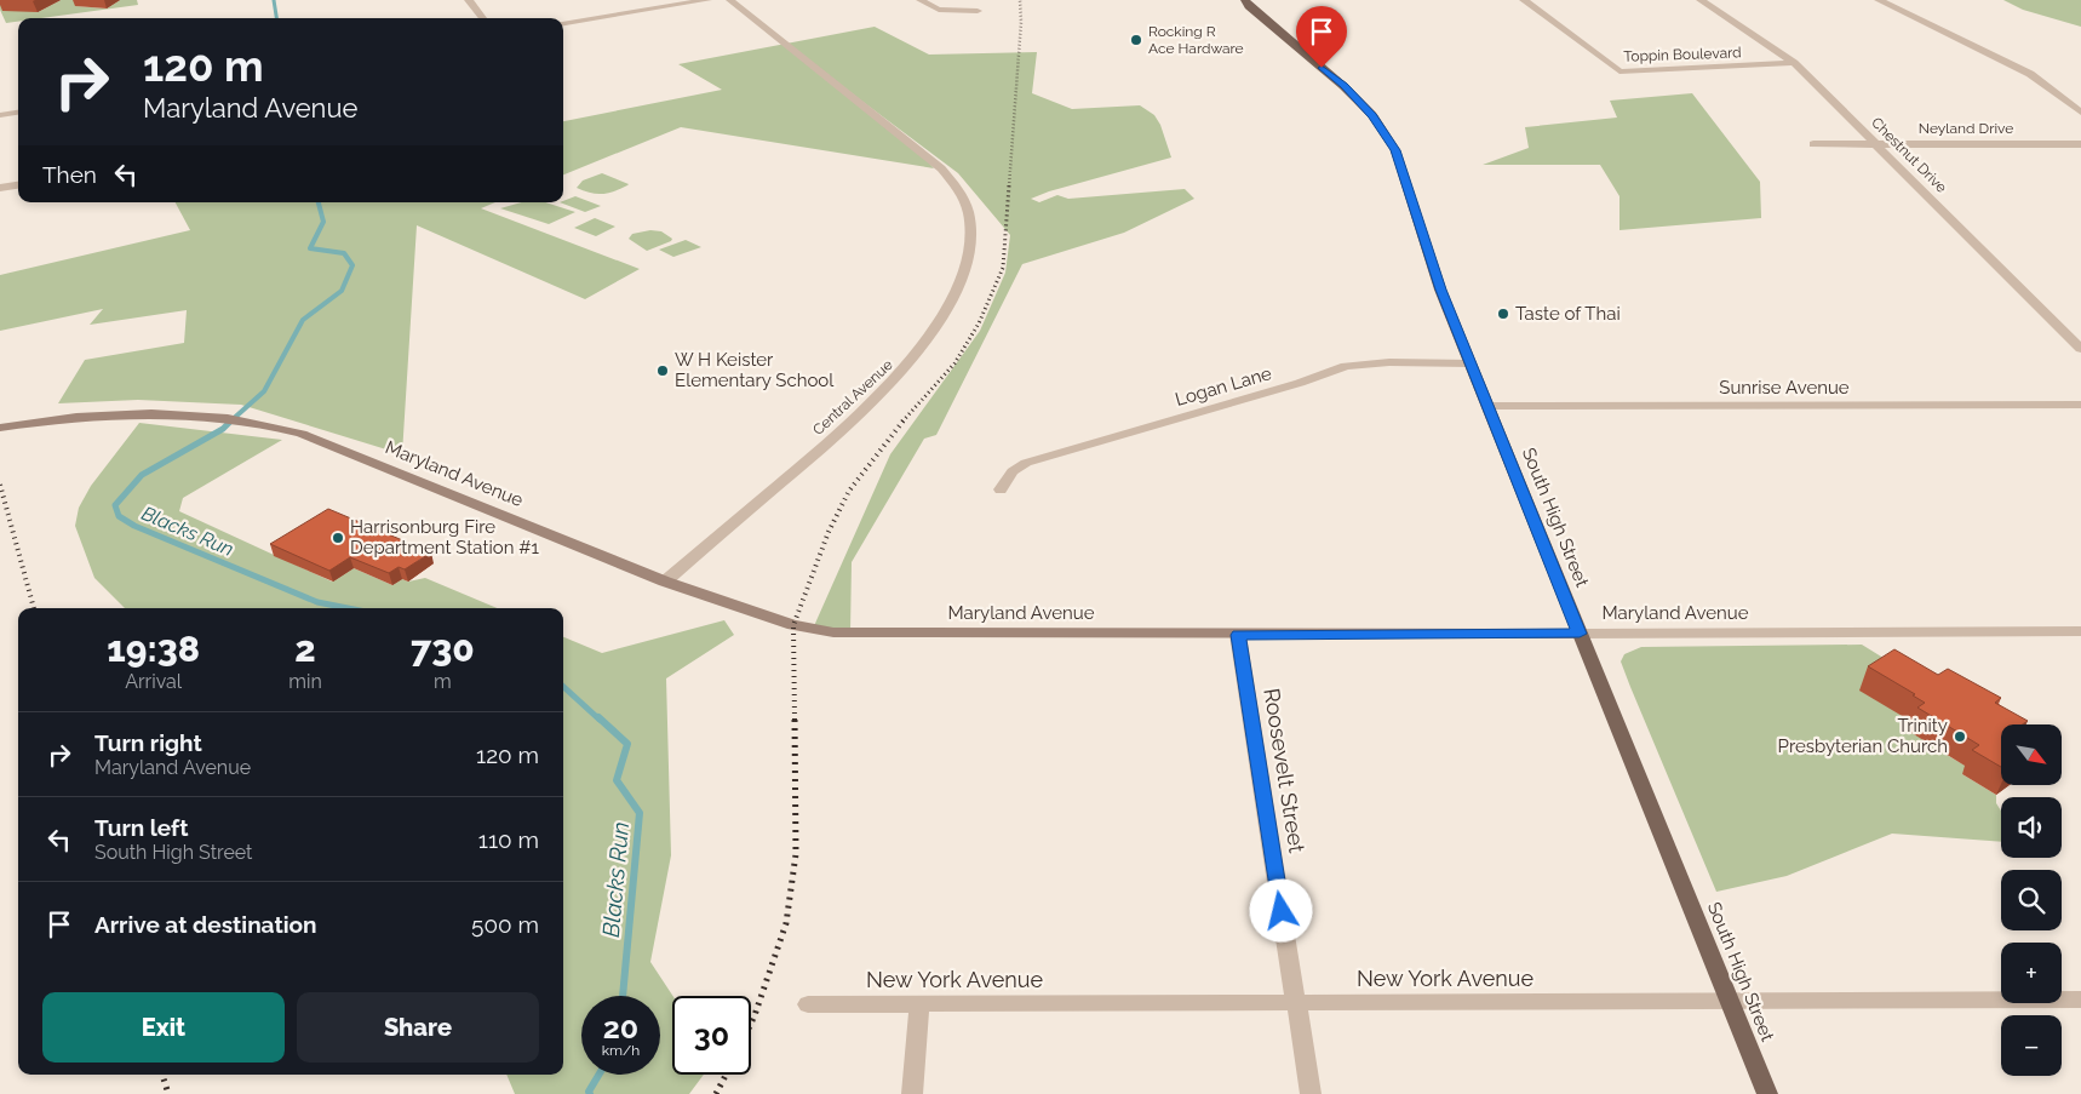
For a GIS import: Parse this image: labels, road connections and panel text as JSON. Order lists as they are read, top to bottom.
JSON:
{
  "streets": {
    "main road": ["Maryland Avenue", "South High Street"],
    "street": [
      "Toppin Boulevard",
      "Neyland Drive",
      "Chestnut Drive",
      "Logan Lane",
      "Sunrise Avenue",
      "Central Avenue",
      "Roosevelt Street",
      "New York Avenue"
    ]
  },
  "crossings": [
    ["Toppin Boulevard", "Chestnut Drive"],
    ["Neyland Drive", "Chestnut Drive"],
    ["Logan Lane", "South High Street"],
    ["Sunrise Avenue", "South High Street"],
    ["Central Avenue", "Maryland Avenue"],
    ["Maryland Avenue", "South High Street"],
    ["Maryland Avenue", "Roosevelt Street"],
    ["South High Street", "New York Avenue"],
    ["Roosevelt Street", "New York Avenue"]
  ],
  "water": ["Blacks Run"],
  "places": [
    "Rocking R Ace Hardware",
    "Taste of Thai",
    "W H Keister Elementary School",
    "Harrisonburg Fire Department Station #1",
    "Trinity Presbyterian Church"
  ],
  "north": "bottom right",
  "page": {
    "turn": ["120 m", "Maryland Avenue"],
    "then": "Then",
    "eta": [
      "19:38",
      "Arrival",
      "2",
      "min",
      "730",
      "m"
    ],
    "list": [
      {
        "name": "Turn right",
        "note": "Maryland Avenue",
        "value": "120 m"
      },
      {
        "name": "Turn left",
        "note": "South High Street",
        "value": "110 m"
      },
      {
        "name": "Arrive at destination",
        "value": "500 m"
      }
    ],
    "map_buttons": ["+", "−"],
    "buttons": ["Exit", "Share"],
    "speed": "20 km/h",
    "limit": "30"
  }
}
